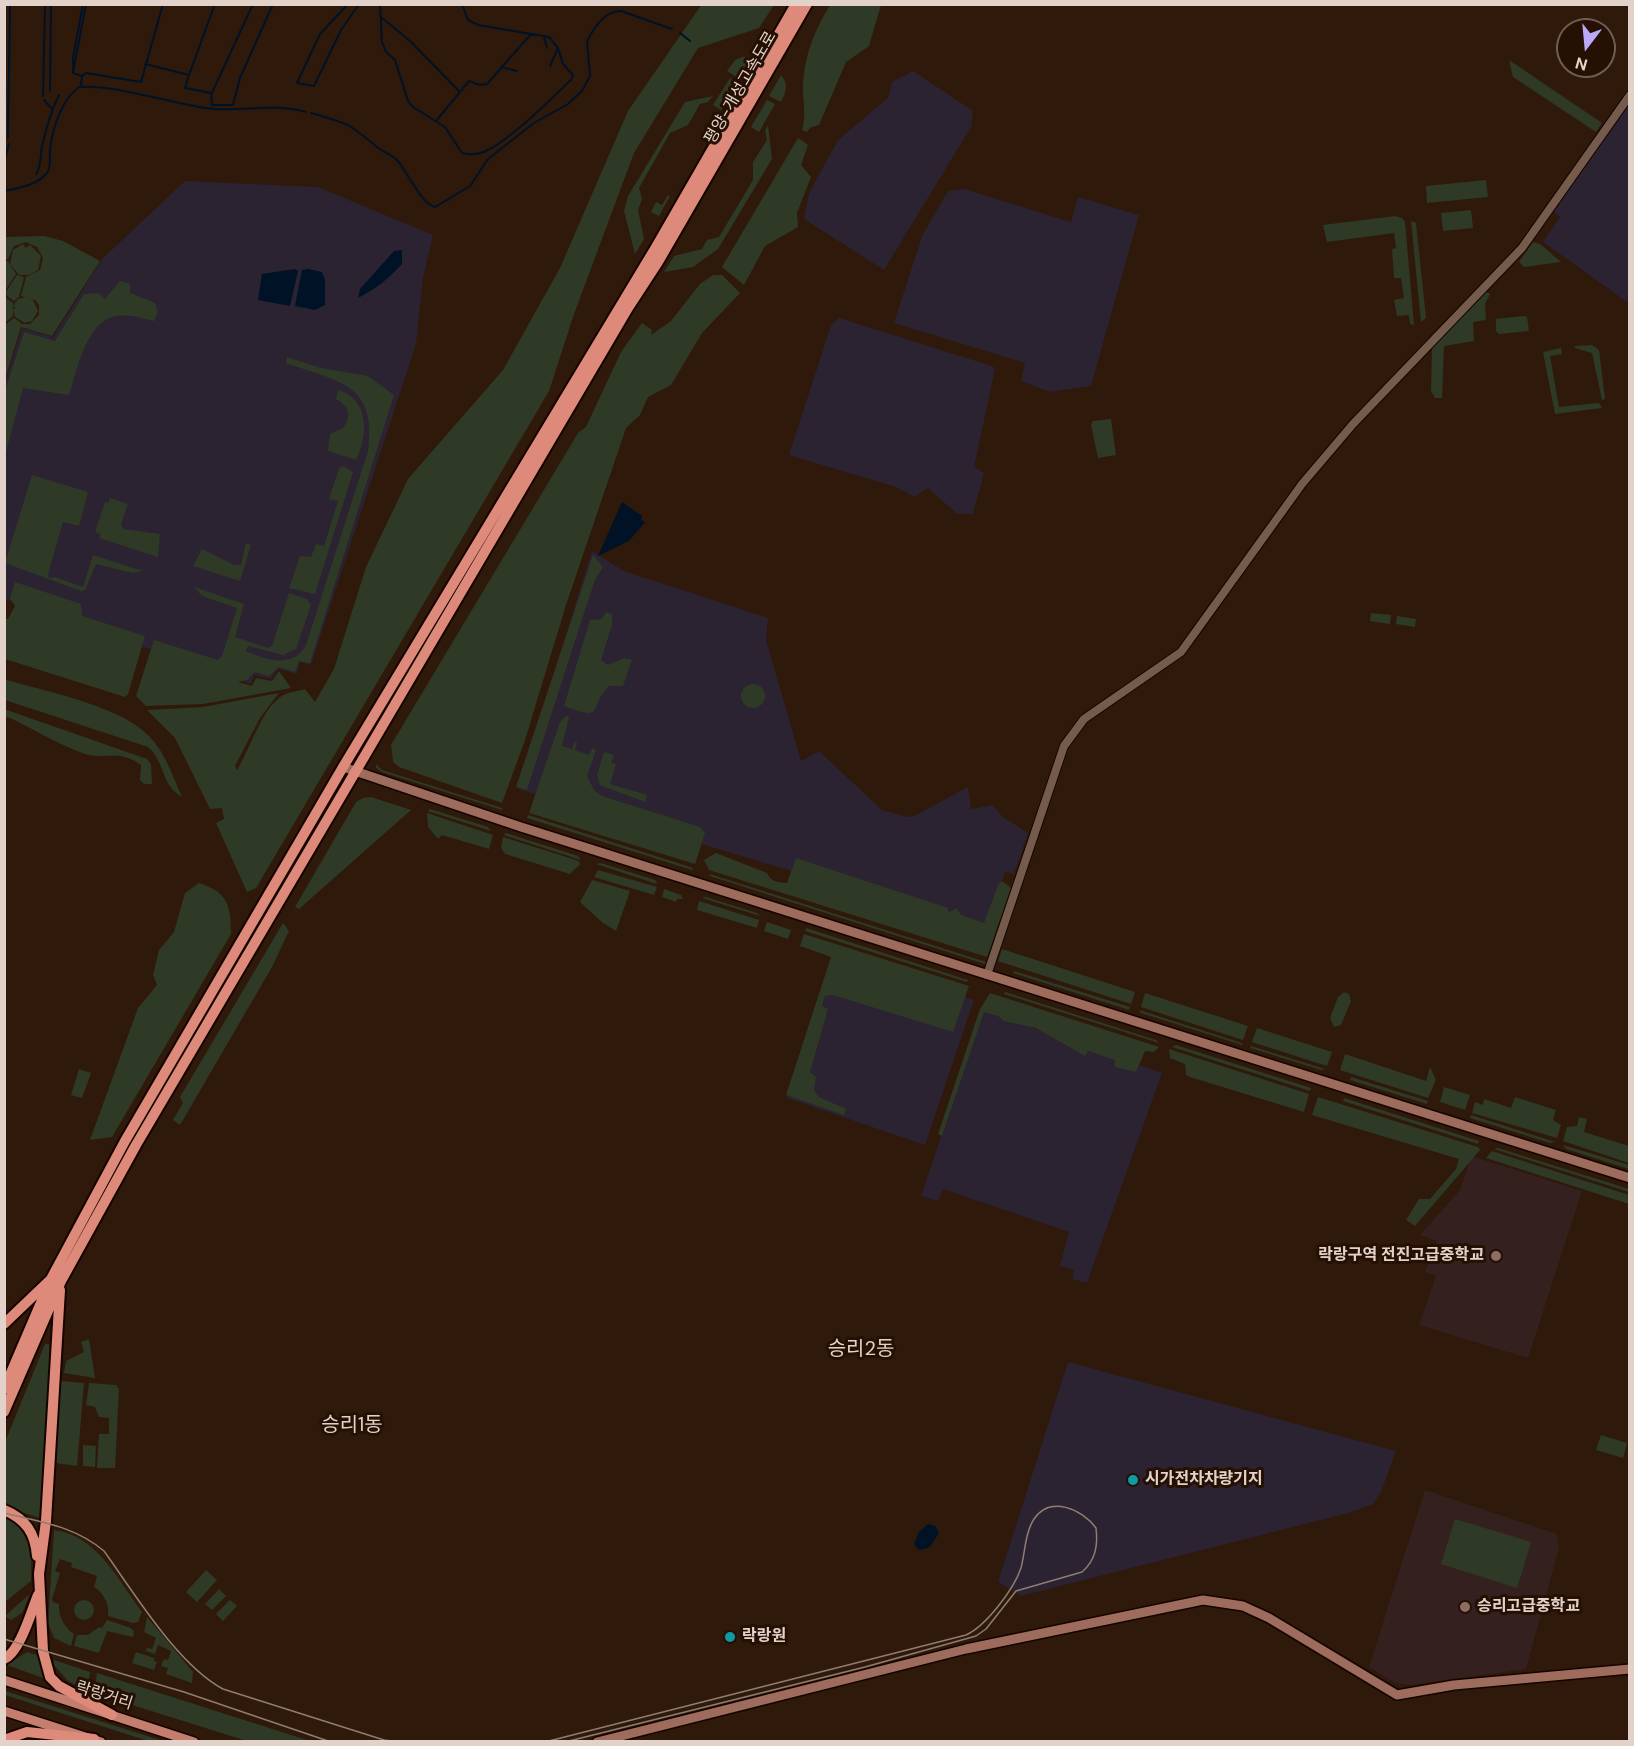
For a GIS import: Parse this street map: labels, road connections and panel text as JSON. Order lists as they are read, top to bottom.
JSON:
{
  "streets": {
    "highway": ["평양-개성고속도로"],
    "main road": ["락랑거리"]
  },
  "districts": ["승리2동", "승리1동"],
  "places": [
    "락랑구역 전진고급중학교",
    "시가전차차량기지",
    "승리고급중학교",
    "락랑원"
  ],
  "north": "bottom"
}
